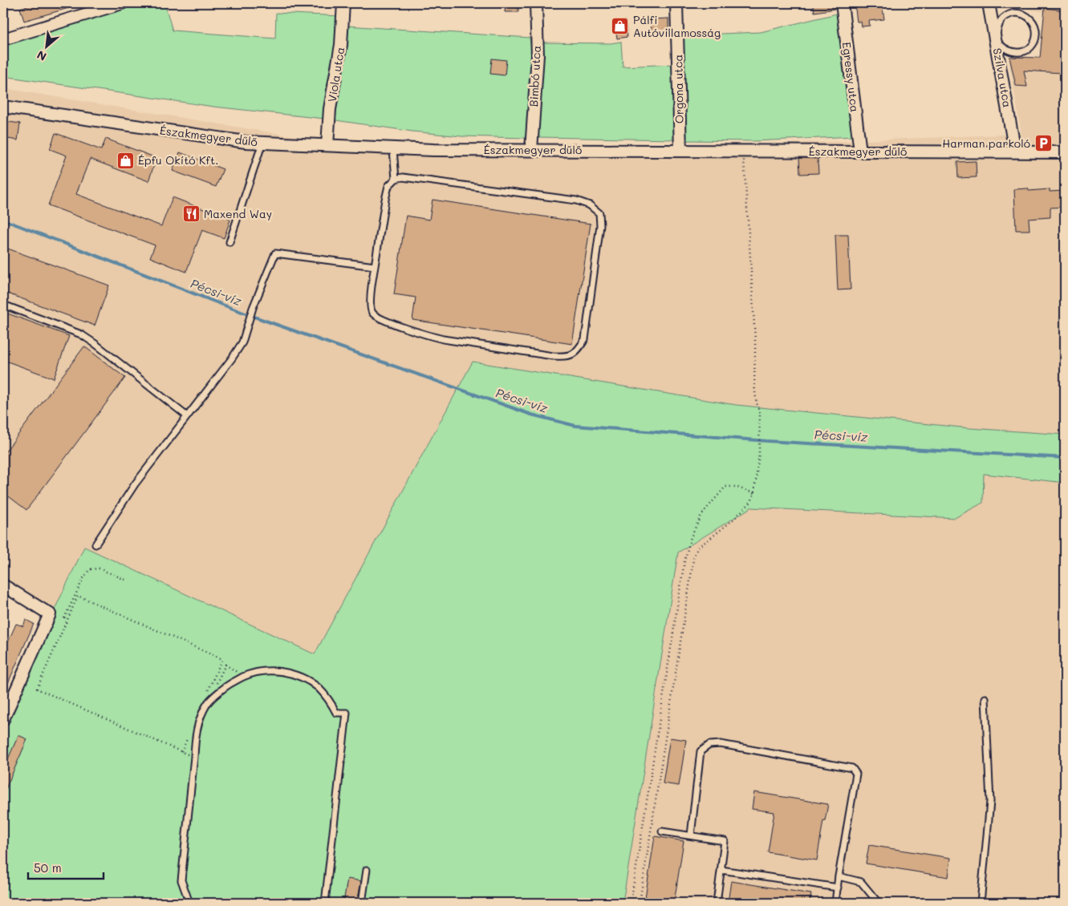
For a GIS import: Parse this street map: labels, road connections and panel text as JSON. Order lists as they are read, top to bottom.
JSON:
{
  "streets": {
    "street": [
      "Viola utca",
      "Bimbó utca",
      "Egressy utca",
      "Szilva utca",
      "Orgona utca",
      "Északmegyer dűlő"
    ]
  },
  "crossings": [
    ["Viola utca", "Északmegyer dűlő"],
    ["Bimbó utca", "Északmegyer dűlő"],
    ["Egressy utca", "Északmegyer dűlő"],
    ["Szilva utca", "Északmegyer dűlő"],
    ["Orgona utca", "Északmegyer dűlő"]
  ],
  "water": ["Pécsi-víz"],
  "places": {
    "shop": ["Pálfi Autóvillamosság", "Épfu Okító Kft."],
    "parking": ["Harman parkoló"],
    "restaurant": ["Maxend Way"]
  },
  "scale_bar": "50 m",
  "north": "bottom left"
}
